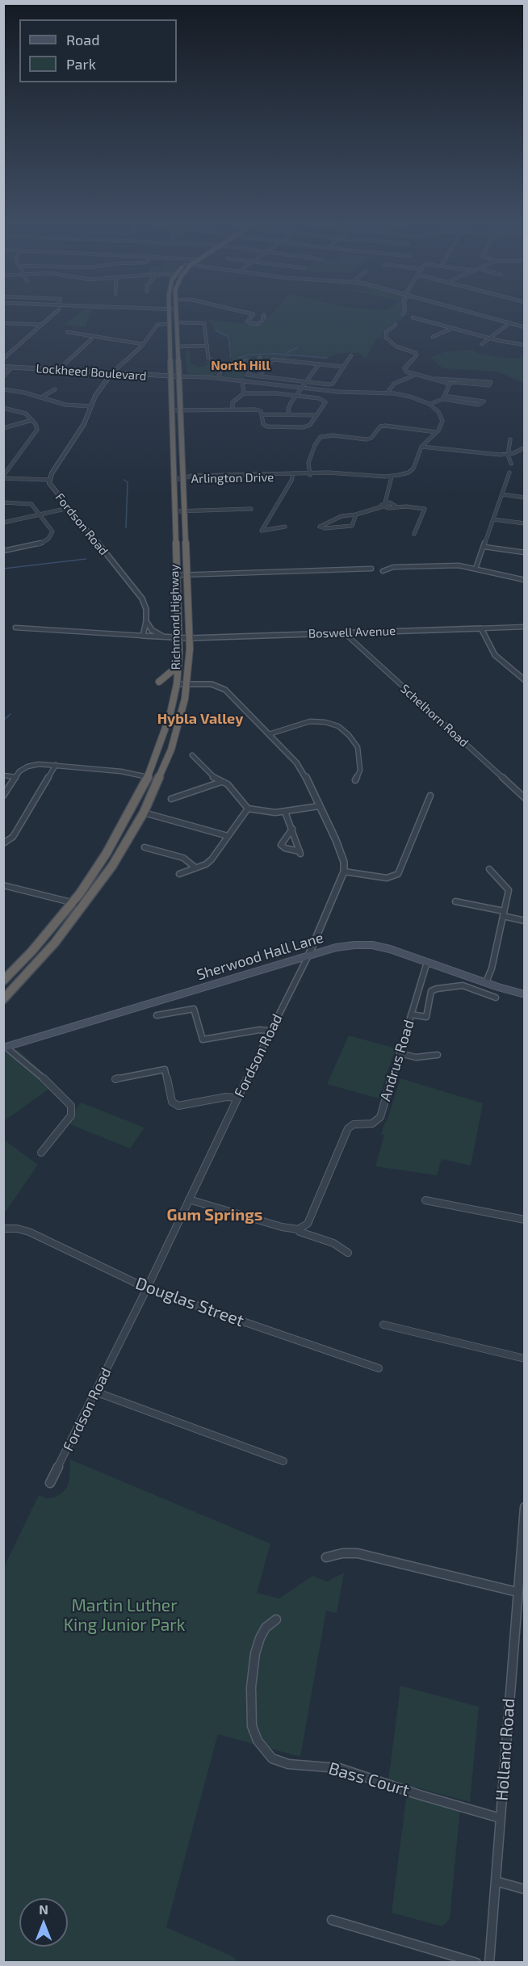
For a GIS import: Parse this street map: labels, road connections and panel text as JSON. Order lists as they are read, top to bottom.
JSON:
{
  "streets": {
    "highway": ["Richmond Highway"],
    "main road": ["Sherwood Hall Lane"],
    "street": [
      "Lockheed Boulevard",
      "Arlington Drive",
      "Fordson Road",
      "Boswell Avenue",
      "Schelhorn Road",
      "Andrus Road",
      "Douglas Street",
      "Holland Road",
      "Bass Court"
    ]
  },
  "crossings": [
    ["Lockheed Boulevard", "Fordson Road"],
    ["Lockheed Boulevard", "Richmond Highway"],
    ["Arlington Drive", "Richmond Highway"],
    ["Fordson Road", "Richmond Highway"],
    ["Fordson Road", "Sherwood Hall Lane"],
    ["Fordson Road", "Douglas Street"],
    ["Richmond Highway", "Boswell Avenue"],
    ["Boswell Avenue", "Schelhorn Road"],
    ["Sherwood Hall Lane", "Andrus Road"],
    ["Holland Road", "Bass Court"]
  ],
  "districts": ["North Hill", "Hybla Valley", "Gum Springs"],
  "parks": ["Martin Luther King Junior Park"],
  "legend": ["Road", "Park"],
  "north": "top"
}
